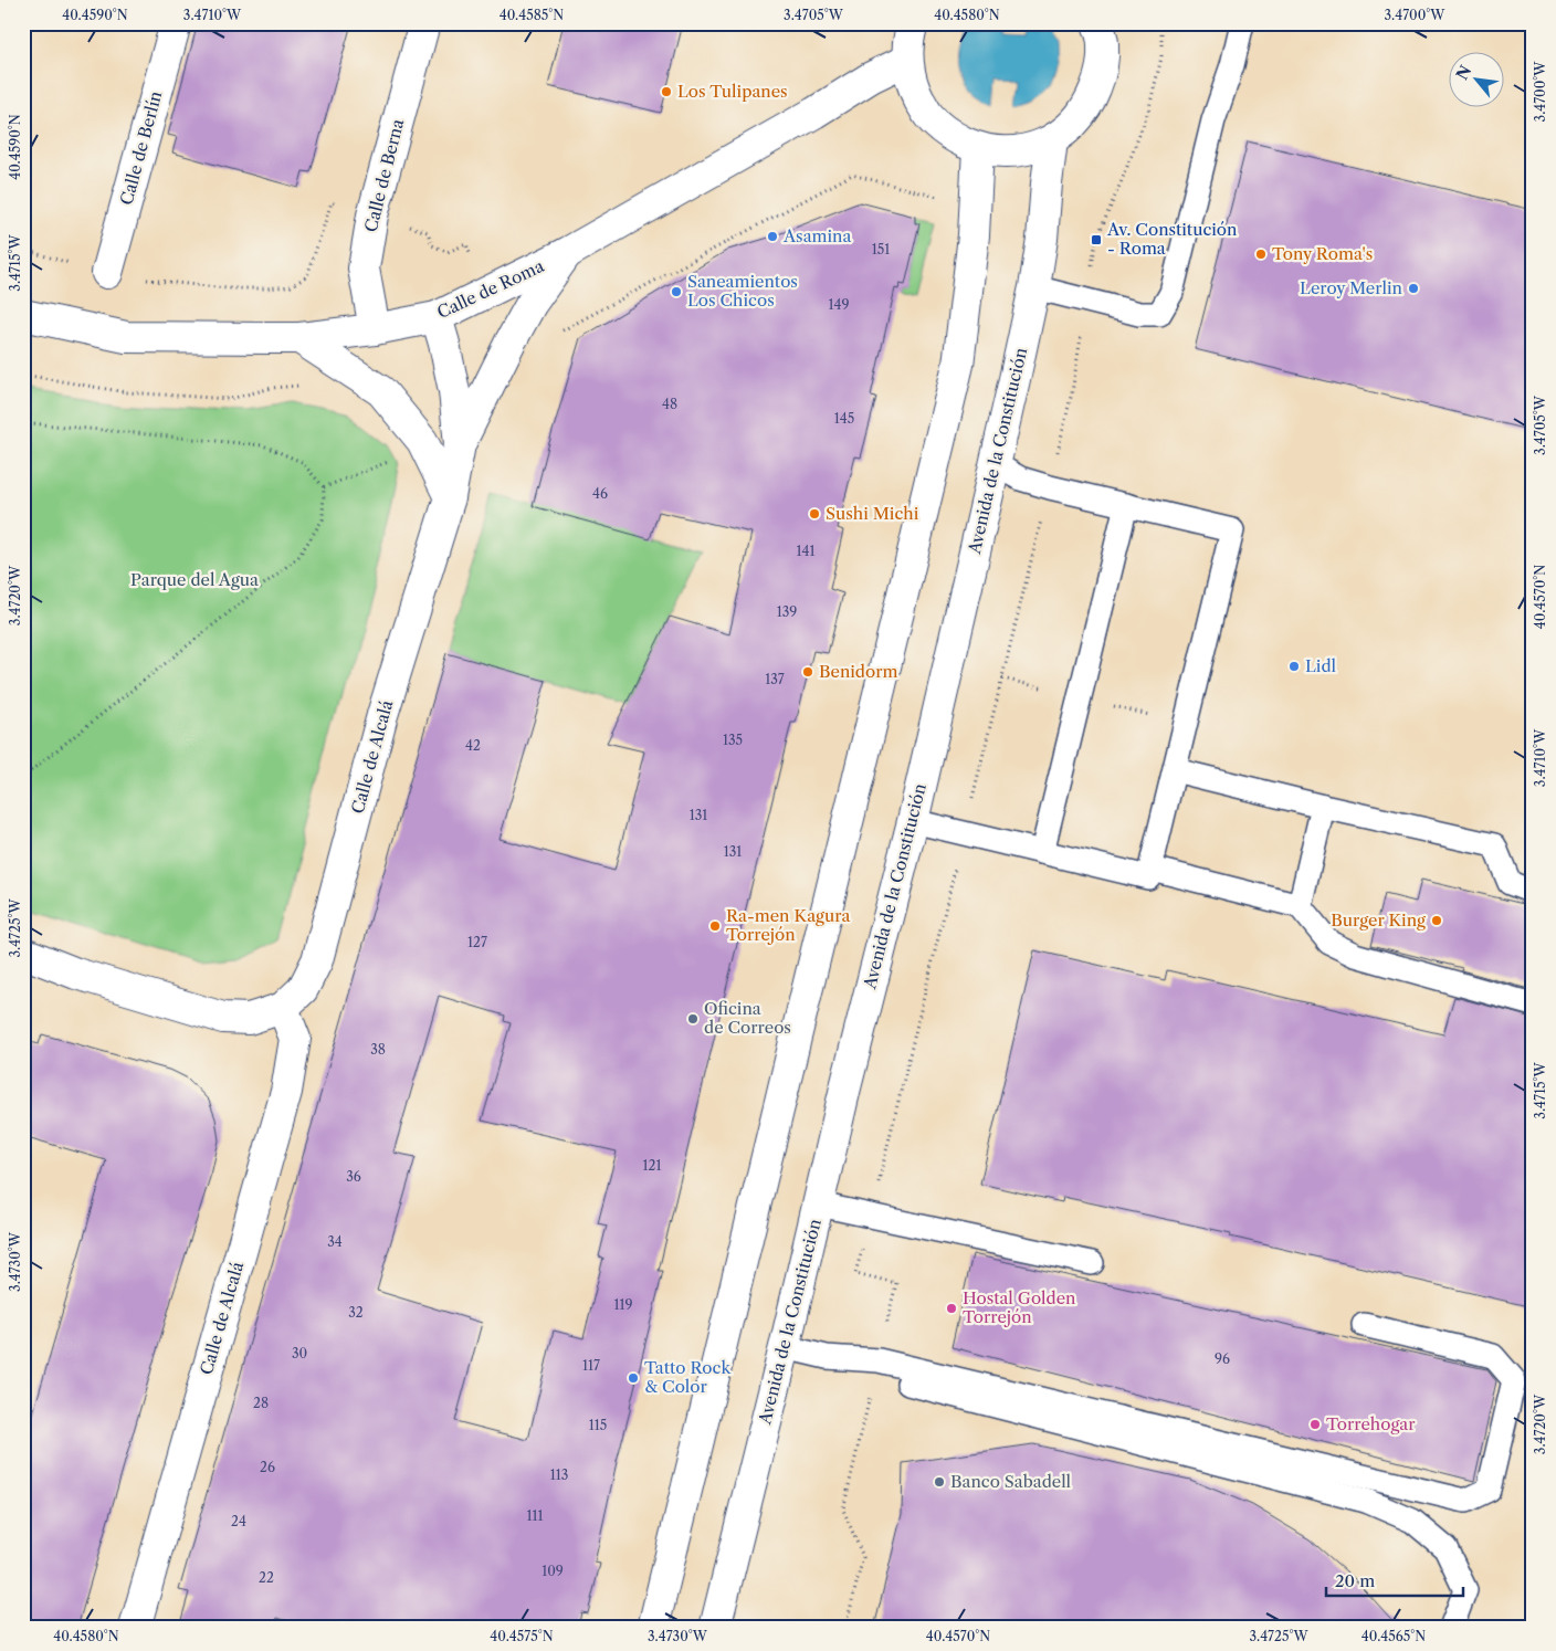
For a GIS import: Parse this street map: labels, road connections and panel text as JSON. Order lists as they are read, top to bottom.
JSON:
{
  "streets": {
    "street": [
      "Calle de Berlín",
      "Calle de Berna",
      "Calle de Roma",
      "Avenida de la Constitución",
      "Calle de Alcalá"
    ]
  },
  "crossings": [
    ["Calle de Berna", "Calle de Roma"],
    ["Calle de Roma", "Calle de Alcalá"]
  ],
  "parks": ["Parque del Agua"],
  "places": {
    "other": [
      "Los Tulipanes",
      "Asamina",
      "Tony Roma's",
      "Leroy Merlin",
      "Saneamientos Los Chicos",
      "Sushi Michi",
      "Lidl",
      "Benidorm",
      "Burger King",
      "Ra-men Kagura Torrejón",
      "Oficina de Correos",
      "Hostal Golden Torrejón",
      "Tatto Rock & Color",
      "Torrehogar",
      "Banco Sabadell"
    ],
    "transit": ["Av. Constitución - Roma"]
  },
  "house_numbers": [
    "151",
    "149",
    "48",
    "145",
    "46",
    "141",
    "139",
    "137",
    "135",
    "42",
    "131",
    "131",
    "127",
    "38",
    "121",
    "36",
    "34",
    "119",
    "32",
    "30",
    "96",
    "117",
    "28",
    "115",
    "26",
    "113",
    "111",
    "24",
    "109",
    "22"
  ],
  "scale_bar": "20 m",
  "north": "top left",
  "coordinates": [
    "40.4590°N",
    "3.4710°W",
    "40.4585°N",
    "3.4705°W",
    "40.4580°N",
    "3.4700°W",
    "3.4715°W",
    "3.4720°W",
    "40.4570°N",
    "3.4725°W",
    "3.4730°W",
    "40.4575°N",
    "40.4565°N"
  ]
}
